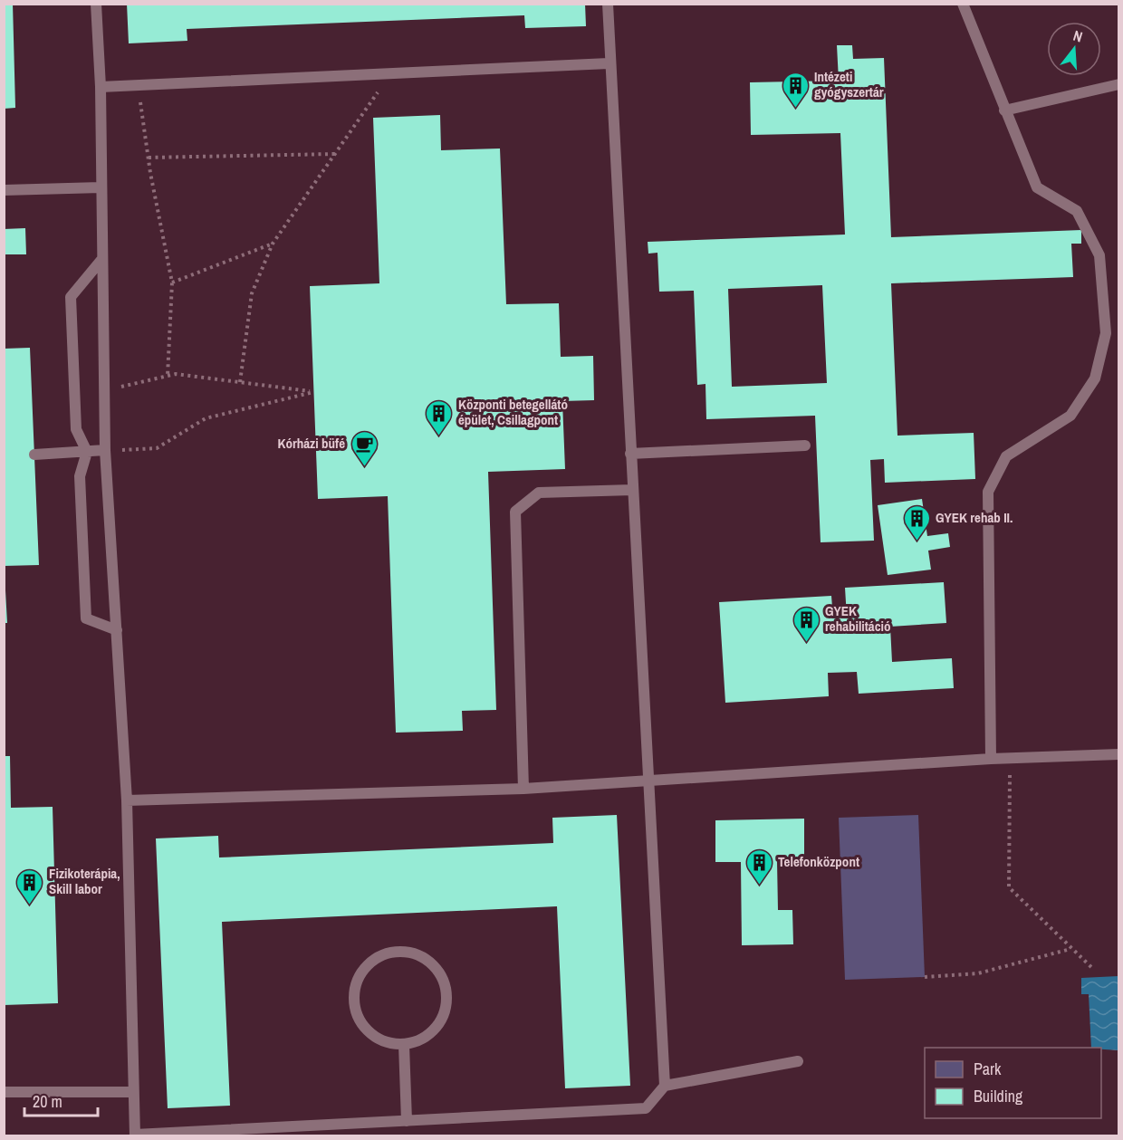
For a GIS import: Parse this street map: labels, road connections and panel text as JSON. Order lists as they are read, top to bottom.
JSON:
{
  "places": {
    "building": [
      "Intézeti gyógyszertár",
      "Központi betegellátó épület, Csillagpont",
      "GYEK rehab II.",
      "GYEK rehabilitáció",
      "Telefonközpont",
      "Fizikoterápia, Skill labor"
    ],
    "cafe": ["Kórházi büfé"]
  },
  "legend": ["Park", "Building"],
  "scale_bar": "20 m",
  "north": "top"
}
